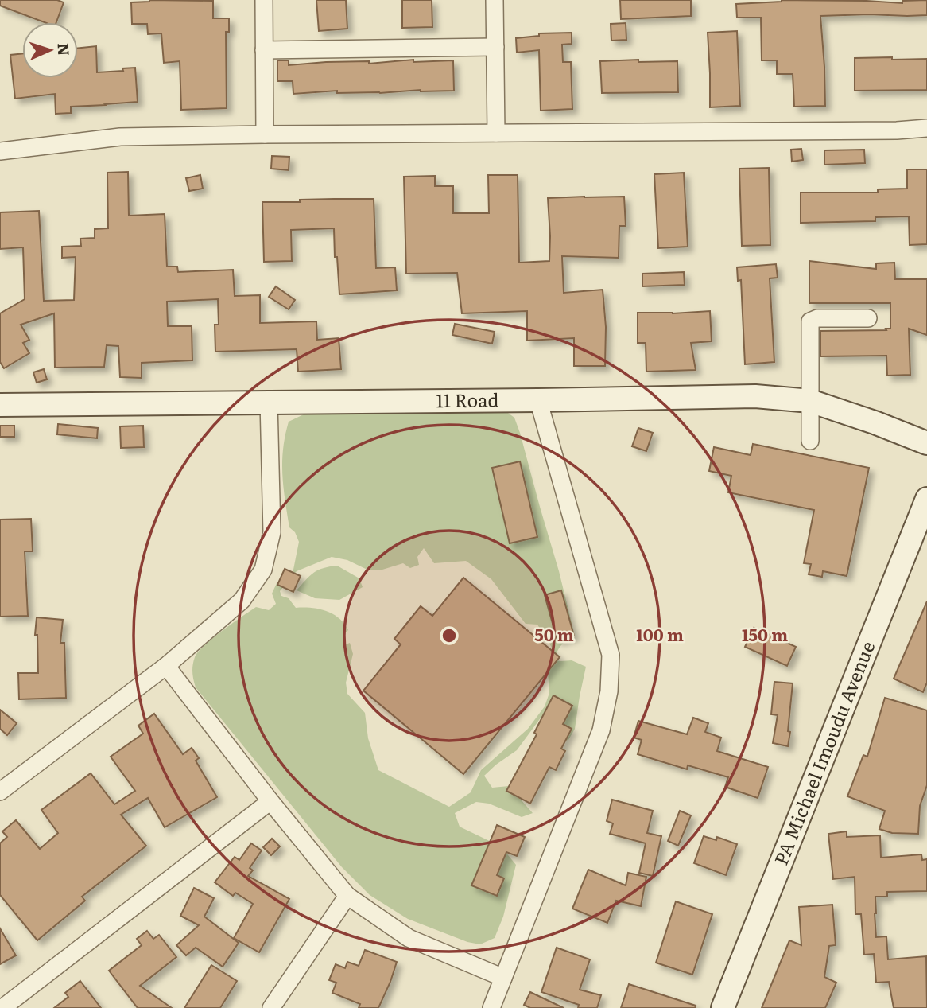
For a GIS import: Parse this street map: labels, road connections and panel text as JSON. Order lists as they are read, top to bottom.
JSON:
{
  "streets": {
    "street": ["11 Road", "PA Michael Imoudu Avenue"]
  },
  "north": "right",
  "rings": ["50 m", "100 m", "150 m"]
}
